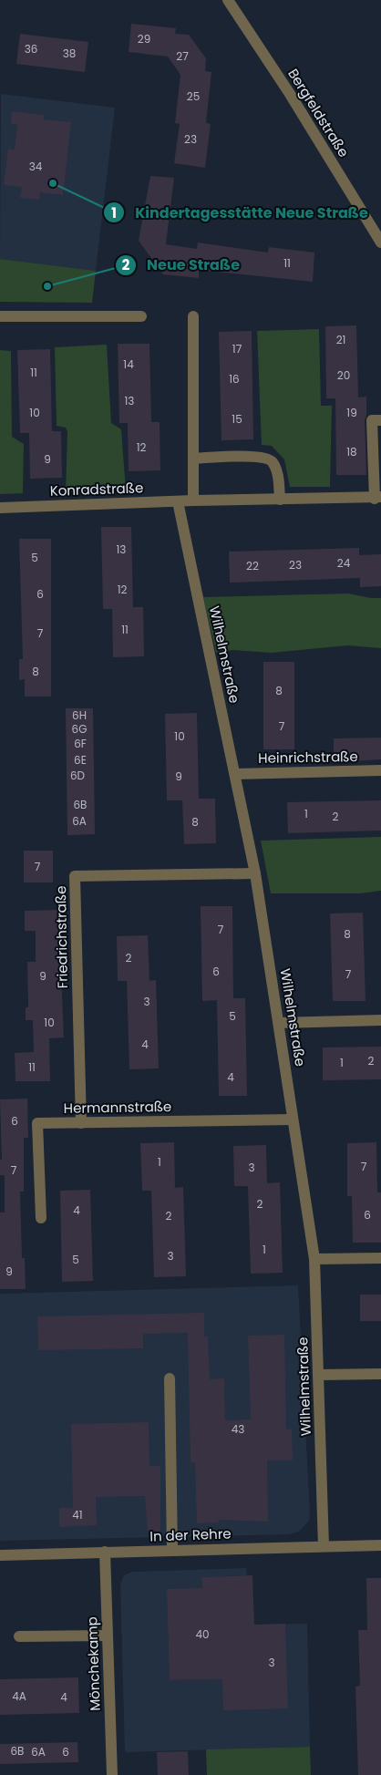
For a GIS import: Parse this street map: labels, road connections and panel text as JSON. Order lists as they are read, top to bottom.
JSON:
{
  "streets": {
    "street": [
      "Bergfeldstraße",
      "Konradstraße",
      "Wilhelmstraße",
      "Heinrichstraße",
      "Friedrichstraße",
      "Hermannstraße",
      "In der Rehre",
      "Mönchekamp"
    ]
  },
  "crossings": [
    ["Konradstraße", "Wilhelmstraße"],
    ["Wilhelmstraße", "Heinrichstraße"],
    ["Wilhelmstraße", "Friedrichstraße"],
    ["Wilhelmstraße", "Hermannstraße"],
    ["Wilhelmstraße", "In der Rehre"],
    ["Friedrichstraße", "Hermannstraße"],
    ["In der Rehre", "Mönchekamp"]
  ],
  "places": ["Kindertagesstätte Neue Straße", "Neue Straße"],
  "house_numbers": [
    "29",
    "36",
    "38",
    "27",
    "25",
    "23",
    "34",
    "11",
    "21",
    "17",
    "14",
    "11",
    "20",
    "16",
    "13",
    "10",
    "19",
    "15",
    "12",
    "18",
    "9",
    "13",
    "5",
    "24",
    "23",
    "22",
    "12",
    "6",
    "11",
    "7",
    "8",
    "8",
    "6H",
    "7",
    "6G",
    "10",
    "6F",
    "6E",
    "6D",
    "9",
    "6B",
    "1",
    "2",
    "6A",
    "8",
    "7",
    "7",
    "8",
    "2",
    "6",
    "7",
    "9",
    "3",
    "5",
    "10",
    "4",
    "2",
    "1",
    "11",
    "4",
    "6",
    "1",
    "7",
    "3",
    "7",
    "2",
    "4",
    "6",
    "2",
    "1",
    "3",
    "5",
    "9",
    "43",
    "41",
    "40",
    "3",
    "4A",
    "4",
    "6B",
    "6A",
    "6"
  ]
}
